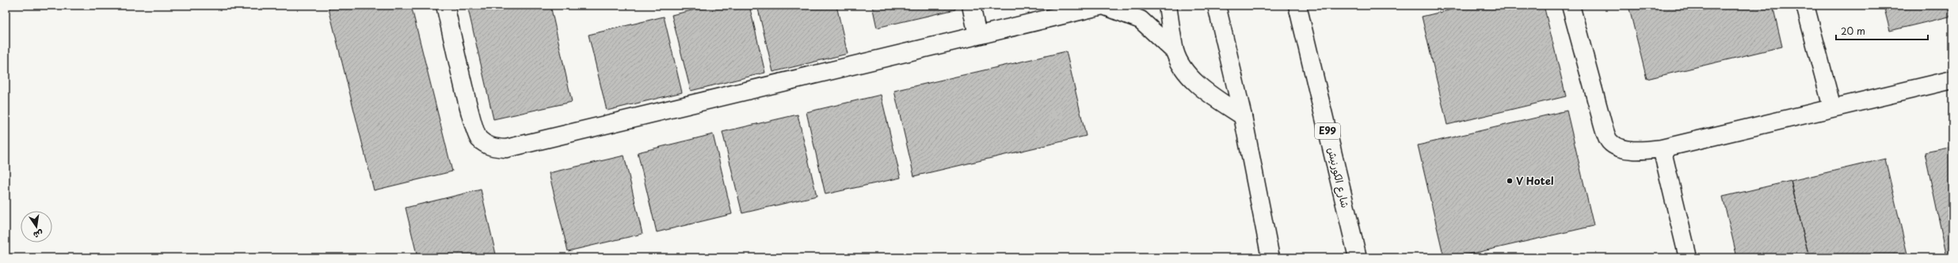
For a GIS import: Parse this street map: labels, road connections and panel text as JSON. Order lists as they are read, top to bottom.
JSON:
{
  "streets": {
    "main road": ["E99", "شارع الكورنيش"]
  },
  "places": ["V Hotel"],
  "scale_bar": "20 m",
  "north": "bottom"
}
